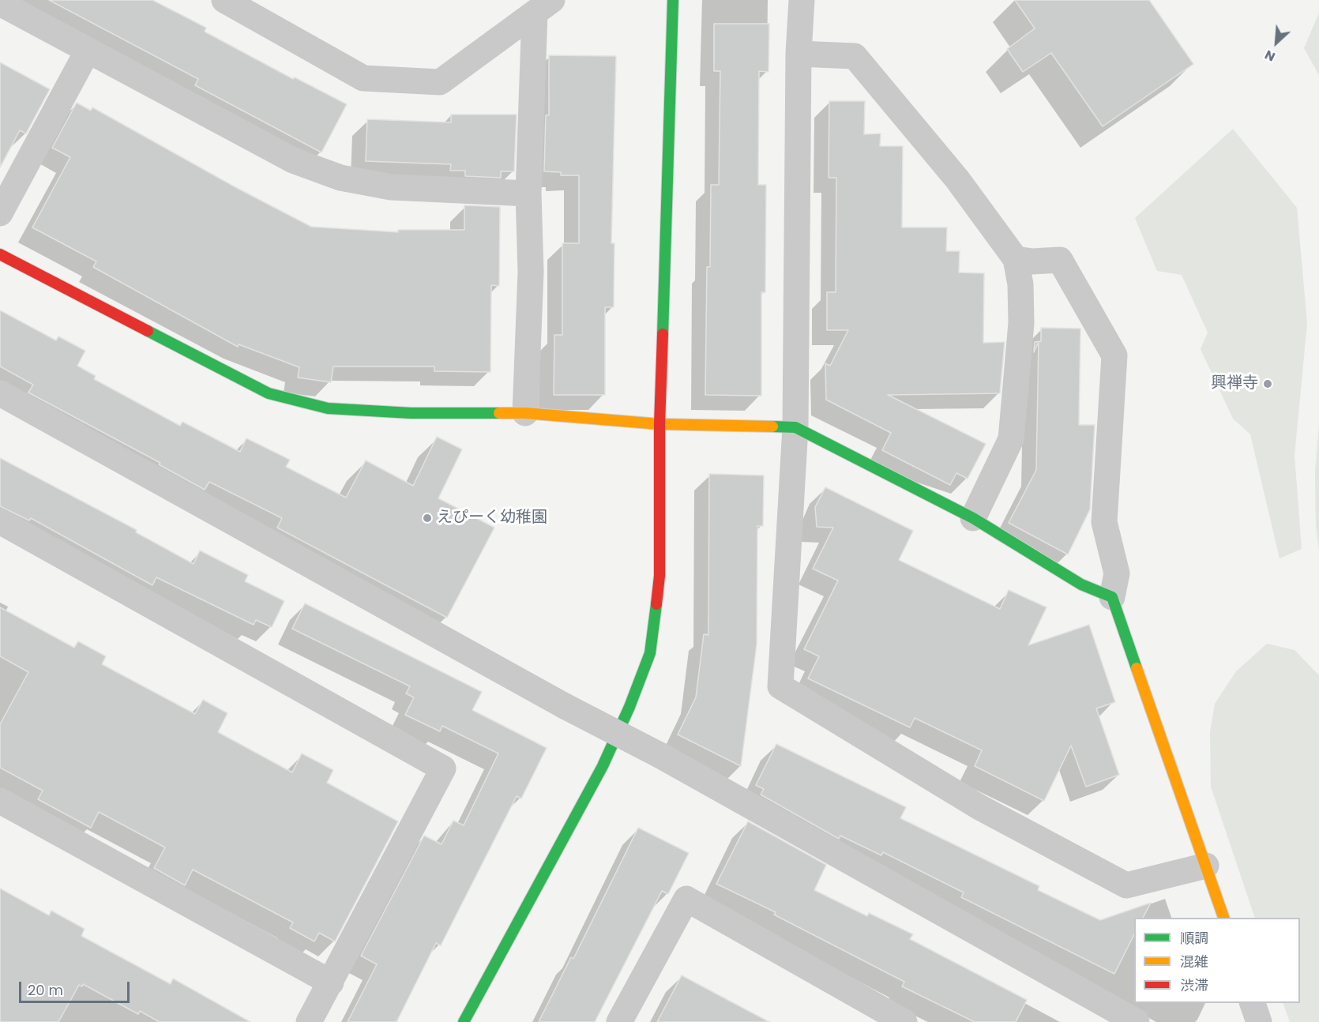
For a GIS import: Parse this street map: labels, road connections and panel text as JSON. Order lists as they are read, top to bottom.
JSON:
{
  "places": ["興禅寺", "えぴーく幼稚園"],
  "legend": ["順調", "混雑", "渋滞"],
  "scale_bar": "20 m",
  "north": "bottom left"
}
